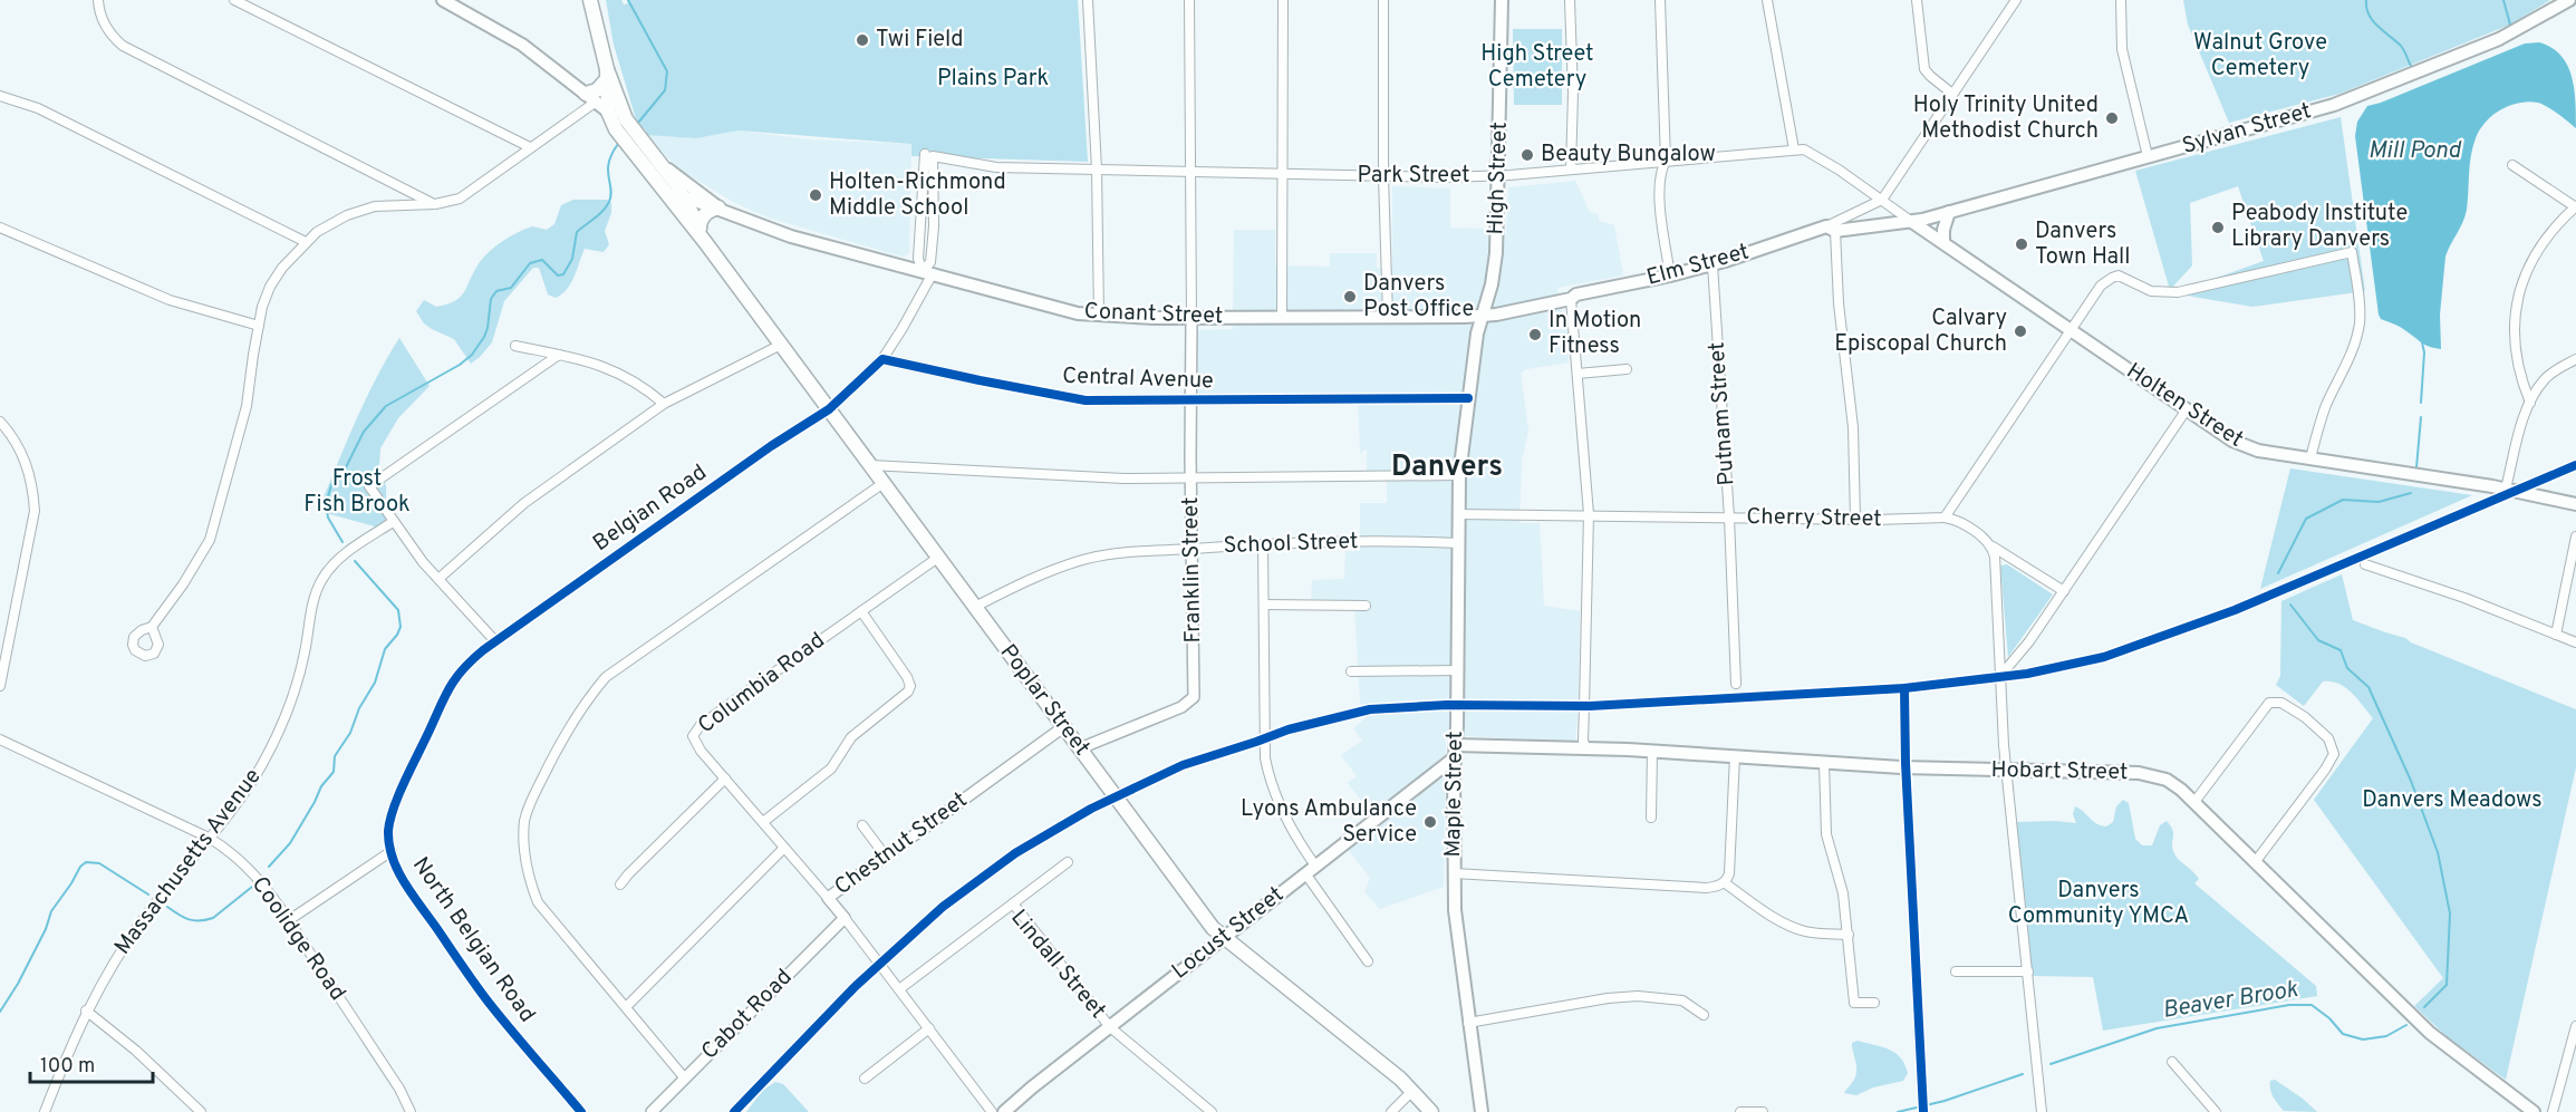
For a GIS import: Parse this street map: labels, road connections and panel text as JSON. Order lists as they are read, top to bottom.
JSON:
{
  "streets": {
    "main road": [
      "Sylvan Street",
      "High Street",
      "Elm Street",
      "Conant Street",
      "Holten Street",
      "Poplar Street",
      "Hobart Street",
      "Maple Street",
      "Locust Street"
    ],
    "street": [
      "Park Street",
      "Central Avenue",
      "Putnam Street",
      "Belgian Road",
      "Cherry Street",
      "School Street",
      "Franklin Street",
      "Columbia Road",
      "Chestnut Street",
      "Massachusetts Avenue",
      "Coolidge Road",
      "North Belgian Road",
      "Lindall Street",
      "Cabot Road"
    ]
  },
  "crossings": [
    ["Sylvan Street", "Park Street"],
    ["Sylvan Street", "Elm Street"],
    ["Sylvan Street", "Holten Street"],
    ["Park Street", "High Street"],
    ["Park Street", "Elm Street"],
    ["Park Street", "Conant Street"],
    ["Park Street", "Holten Street"],
    ["High Street", "Elm Street"],
    ["High Street", "Conant Street"],
    ["High Street", "Maple Street"],
    ["Elm Street", "Conant Street"],
    ["Elm Street", "Holten Street"],
    ["Elm Street", "Putnam Street"],
    ["Elm Street", "Maple Street"],
    ["Conant Street", "Franklin Street"],
    ["Conant Street", "Poplar Street"],
    ["Conant Street", "Maple Street"],
    ["Central Avenue", "Franklin Street"],
    ["Central Avenue", "Maple Street"],
    ["Putnam Street", "Cherry Street"],
    ["Belgian Road", "Poplar Street"],
    ["Belgian Road", "North Belgian Road"],
    ["Cherry Street", "Maple Street"],
    ["School Street", "Franklin Street"],
    ["School Street", "Poplar Street"],
    ["School Street", "Maple Street"],
    ["Franklin Street", "Poplar Street"],
    ["Columbia Road", "Poplar Street"],
    ["Columbia Road", "Chestnut Street"],
    ["Poplar Street", "Chestnut Street"],
    ["Poplar Street", "Locust Street"],
    ["Hobart Street", "Maple Street"],
    ["Maple Street", "Locust Street"],
    ["Chestnut Street", "Lindall Street"],
    ["Chestnut Street", "Cabot Road"],
    ["Massachusetts Avenue", "Coolidge Road"],
    ["Locust Street", "Lindall Street"]
  ],
  "districts": ["Danvers"],
  "water": ["Mill Pond", "Beaver Brook"],
  "parks": [
    "Walnut Grove Cemetery",
    "High Street Cemetery",
    "Plains Park",
    "Frost Fish Brook",
    "Danvers Meadows",
    "Danvers Community YMCA"
  ],
  "places": [
    "Twi Field",
    "Holy Trinity United Methodist Church",
    "Beauty Bungalow",
    "Holten-Richmond Middle School",
    "Peabody Institute Library Danvers",
    "Danvers Town Hall",
    "Danvers Post Office",
    "Calvary Episcopal Church",
    "In Motion Fitness",
    "Lyons Ambulance Service"
  ],
  "scale_bar": "100 m"
}
